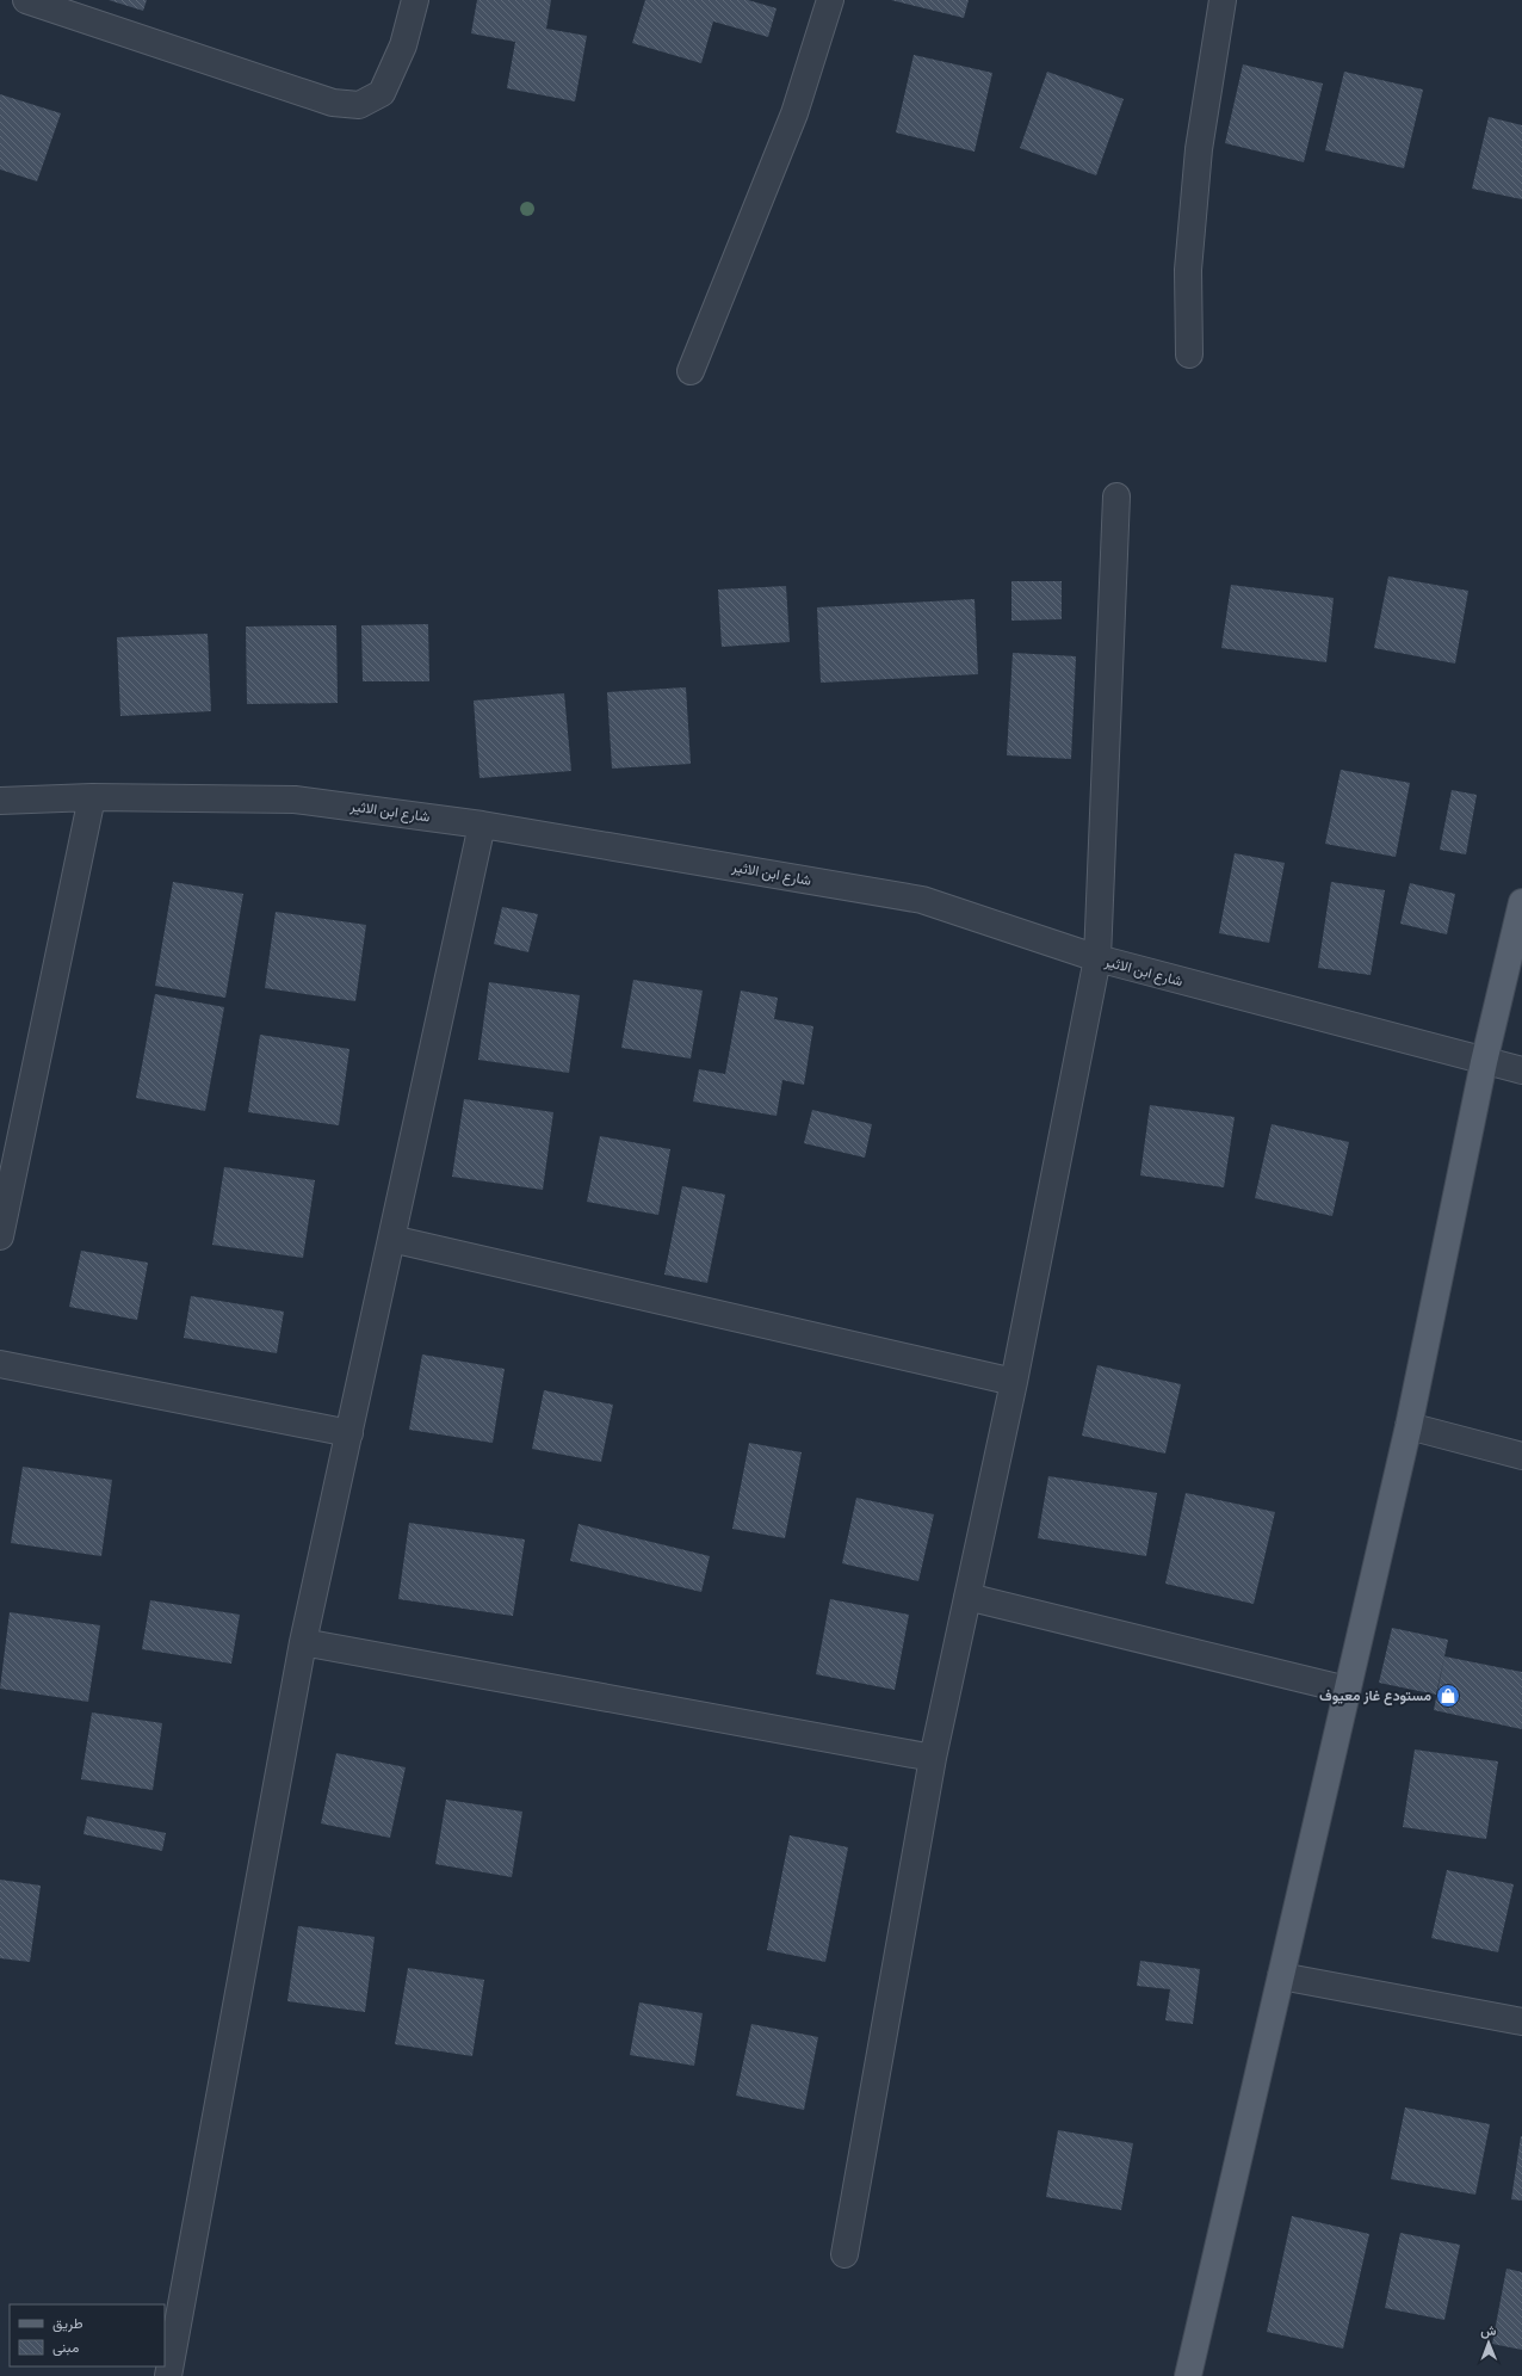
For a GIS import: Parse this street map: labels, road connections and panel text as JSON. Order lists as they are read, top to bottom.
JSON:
{
  "streets": {
    "street": ["شارع ابن الاثير"]
  },
  "places": {
    "shop": ["مستودع غاز معيوف"]
  },
  "legend": ["طريق", "مبنى"],
  "north": "top"
}
